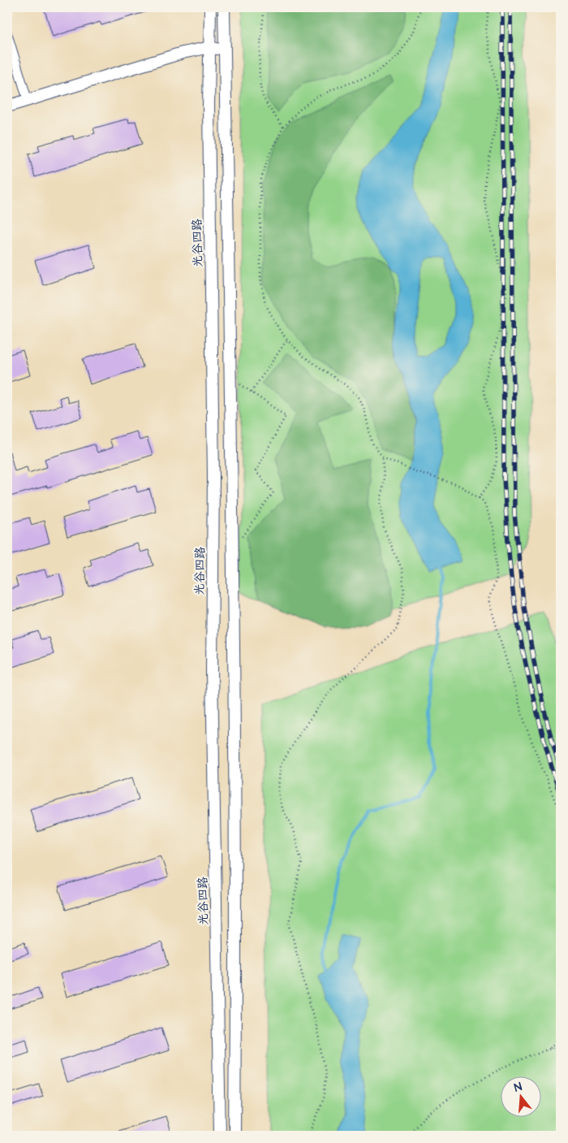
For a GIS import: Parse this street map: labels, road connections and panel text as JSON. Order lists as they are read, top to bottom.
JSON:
{
  "streets": {
    "main road": ["光谷四路"]
  },
  "north": "top"
}
